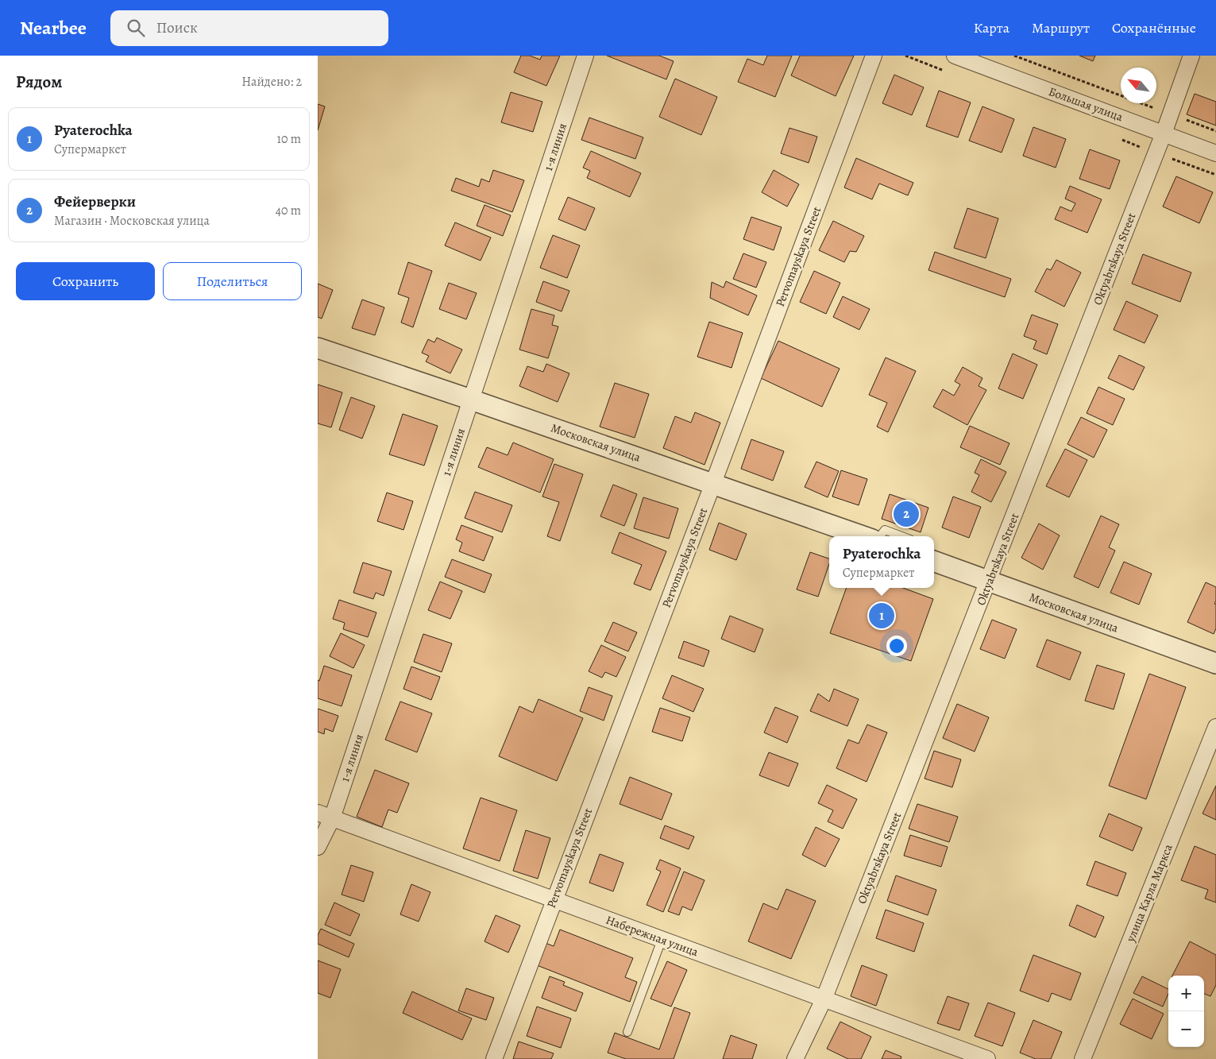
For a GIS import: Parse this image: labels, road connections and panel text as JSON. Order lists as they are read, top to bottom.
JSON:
{
  "streets": {
    "street": [
      "Большая улица",
      "1-я линия",
      "Pervomayskaya Street",
      "Oktyabrskaya Street",
      "Московская улица",
      "улица Карла Маркса",
      "Набережная улица"
    ]
  },
  "crossings": [
    ["Большая улица", "Oktyabrskaya Street"],
    ["1-я линия", "Московская улица"],
    ["1-я линия", "Набережная улица"],
    ["Pervomayskaya Street", "Московская улица"],
    ["Pervomayskaya Street", "Набережная улица"],
    ["Oktyabrskaya Street", "Московская улица"],
    ["Oktyabrskaya Street", "Набережная улица"]
  ],
  "north": "top left",
  "page": {
    "header": "Nearbee",
    "search": "Поиск",
    "nav": ["Карта", "Маршрут", "Сохранённые"],
    "heading": ["Рядом", "Найдено: 2"],
    "list": [
      {
        "mark": "1",
        "name": "Pyaterochka",
        "note": "Супермаркет",
        "value": "10 m"
      },
      {
        "mark": "2",
        "name": "Фейерверки",
        "note": "Магазин · Московская улица",
        "value": "40 m"
      }
    ],
    "buttons": ["Сохранить", "Поделиться"],
    "pins": ["2", "1"],
    "popup": ["Pyaterochka", "Супермаркет"],
    "map_buttons": ["+", "−"]
  }
}
